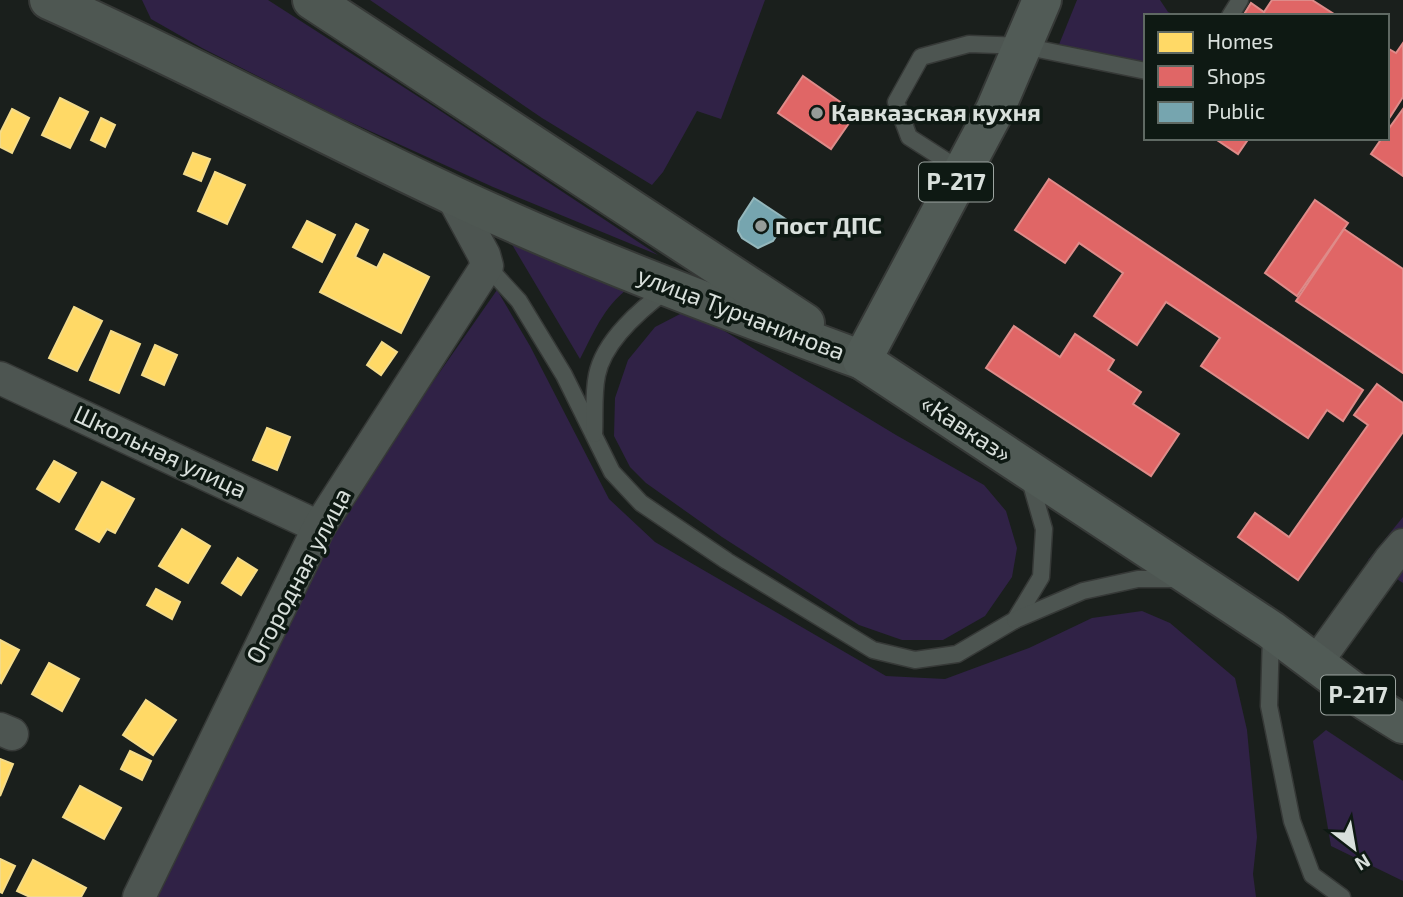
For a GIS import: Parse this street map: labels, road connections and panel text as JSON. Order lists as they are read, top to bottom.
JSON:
{
  "streets": {
    "highway": ["Р-217", "«Кавказ»"],
    "street": ["улица Турчанинова", "Школьная улица", "Огородная улица"]
  },
  "crossings": [
    ["Р-217", "улица Турчанинова"],
    ["Р-217", "«Кавказ»"],
    ["улица Турчанинова", "«Кавказ»"],
    ["Школьная улица", "Огородная улица"]
  ],
  "places": ["Кавказская кухня", "пост ДПС"],
  "legend": ["Homes", "Shops", "Public"],
  "north": "bottom right"
}
